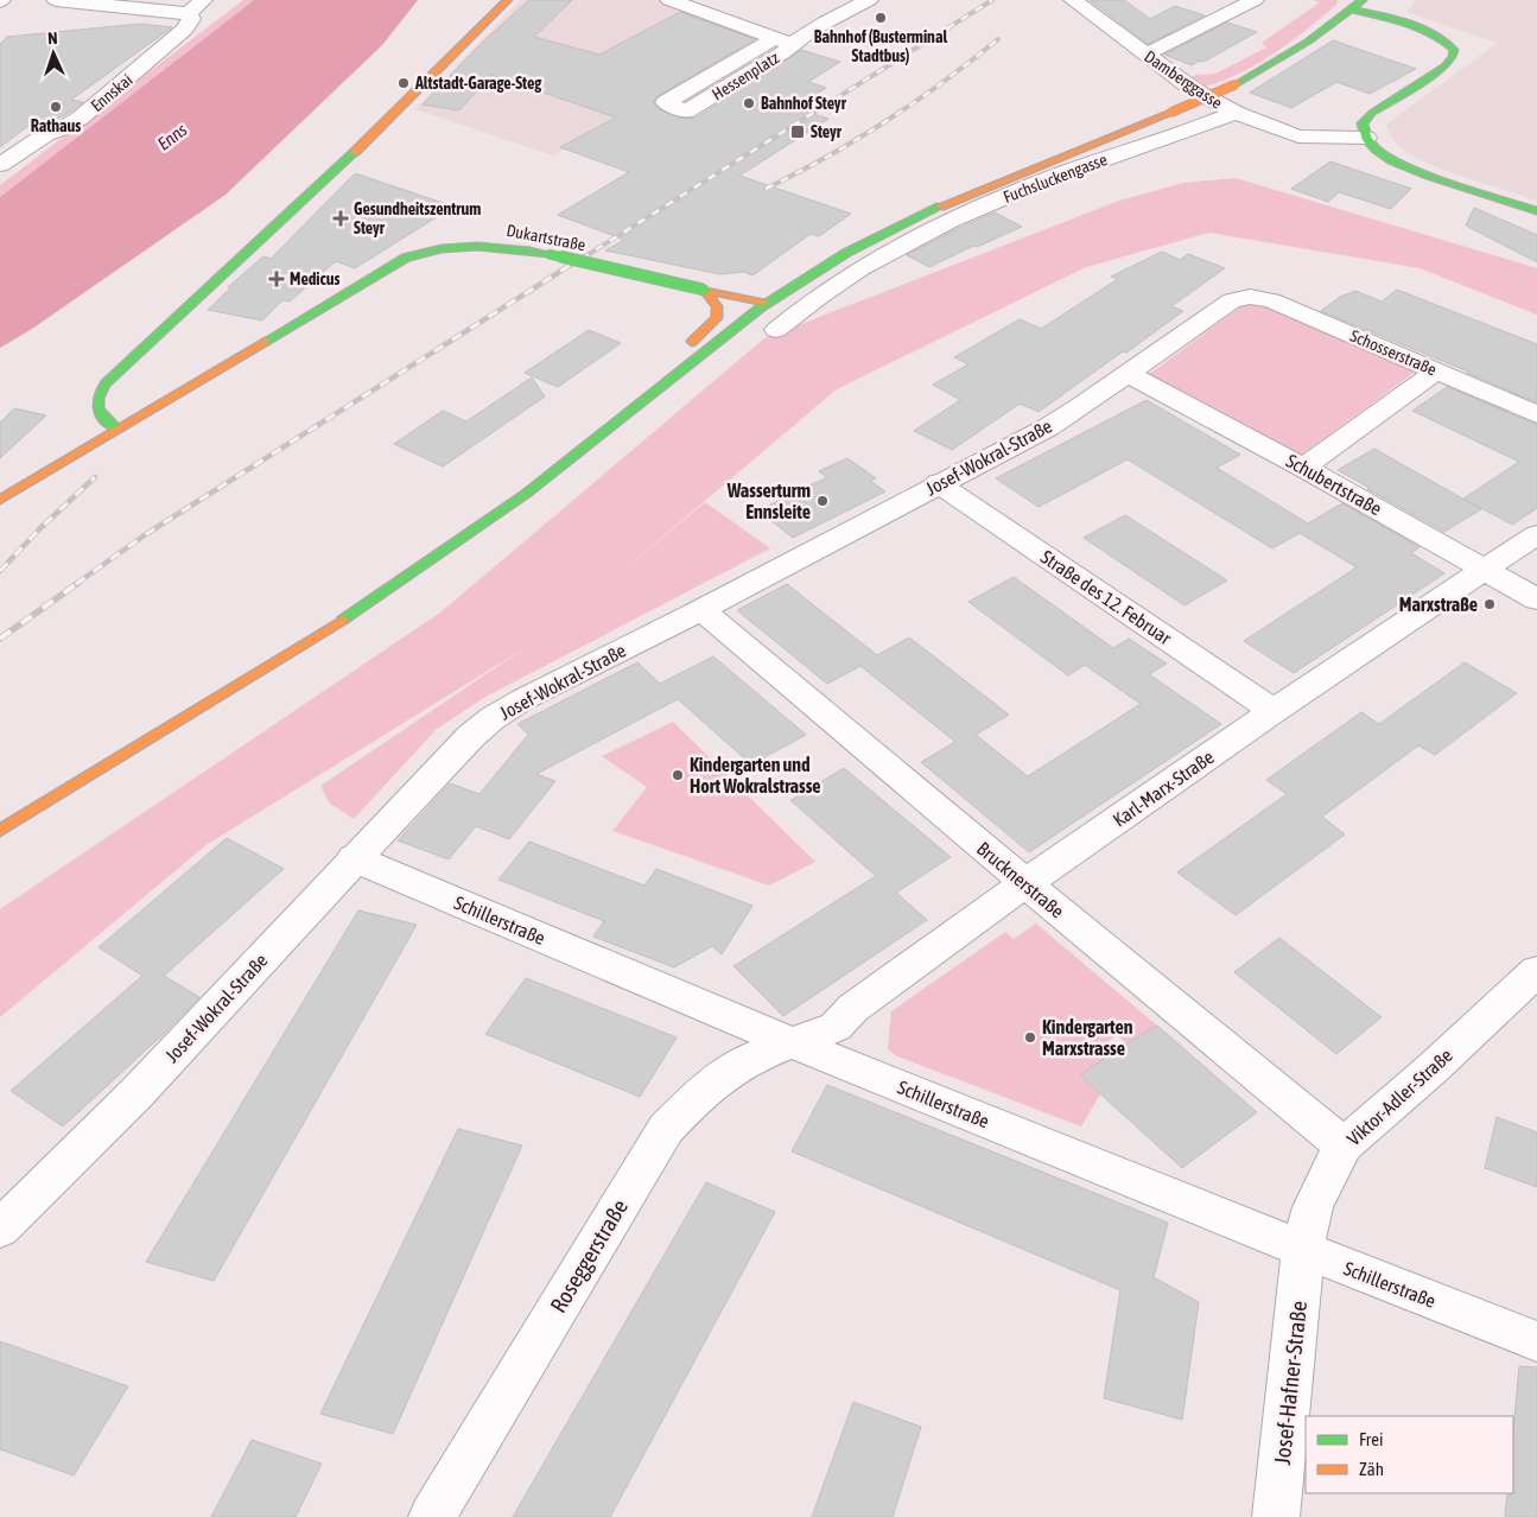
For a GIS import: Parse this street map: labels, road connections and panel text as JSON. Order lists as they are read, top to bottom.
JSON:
{
  "streets": {
    "main road": ["Dukartstraße"],
    "street": [
      "Hessenplatz",
      "Damberggasse",
      "Ennskai",
      "Fuchsluckengasse",
      "Schosserstraße",
      "Josef-Wokral-Straße",
      "Schubertstraße",
      "Straße des 12. Februar",
      "Karl-Marx-Straße",
      "Brucknerstraße",
      "Schillerstraße",
      "Viktor-Adler-Straße",
      "Roseggerstraße",
      "Josef-Hafner-Straße"
    ]
  },
  "crossings": [
    ["Damberggasse", "Fuchsluckengasse"],
    ["Schosserstraße", "Josef-Wokral-Straße"],
    ["Josef-Wokral-Straße", "Schubertstraße"],
    ["Josef-Wokral-Straße", "Straße des 12. Februar"],
    ["Josef-Wokral-Straße", "Brucknerstraße"],
    ["Josef-Wokral-Straße", "Schillerstraße"],
    ["Schubertstraße", "Karl-Marx-Straße"],
    ["Straße des 12. Februar", "Karl-Marx-Straße"],
    ["Karl-Marx-Straße", "Brucknerstraße"],
    ["Karl-Marx-Straße", "Schillerstraße"],
    ["Karl-Marx-Straße", "Roseggerstraße"],
    ["Brucknerstraße", "Viktor-Adler-Straße"],
    ["Schillerstraße", "Viktor-Adler-Straße"],
    ["Schillerstraße", "Roseggerstraße"],
    ["Schillerstraße", "Josef-Hafner-Straße"],
    ["Viktor-Adler-Straße", "Josef-Hafner-Straße"]
  ],
  "water": ["Enns"],
  "places": {
    "other": [
      "Bahnhof (Busterminal Stadtbus)",
      "Altstadt-Garage-Steg",
      "Bahnhof Steyr",
      "Rathaus",
      "Wasserturm Ennsleite",
      "Marxstraße",
      "Kindergarten und Hort Wokralstrasse",
      "Kindergarten Marxstrasse"
    ],
    "transit": ["Steyr"],
    "health": ["Gesundheitszentrum Steyr", "Medicus"]
  },
  "legend": ["Frei", "Zäh"],
  "north": "top"
}
